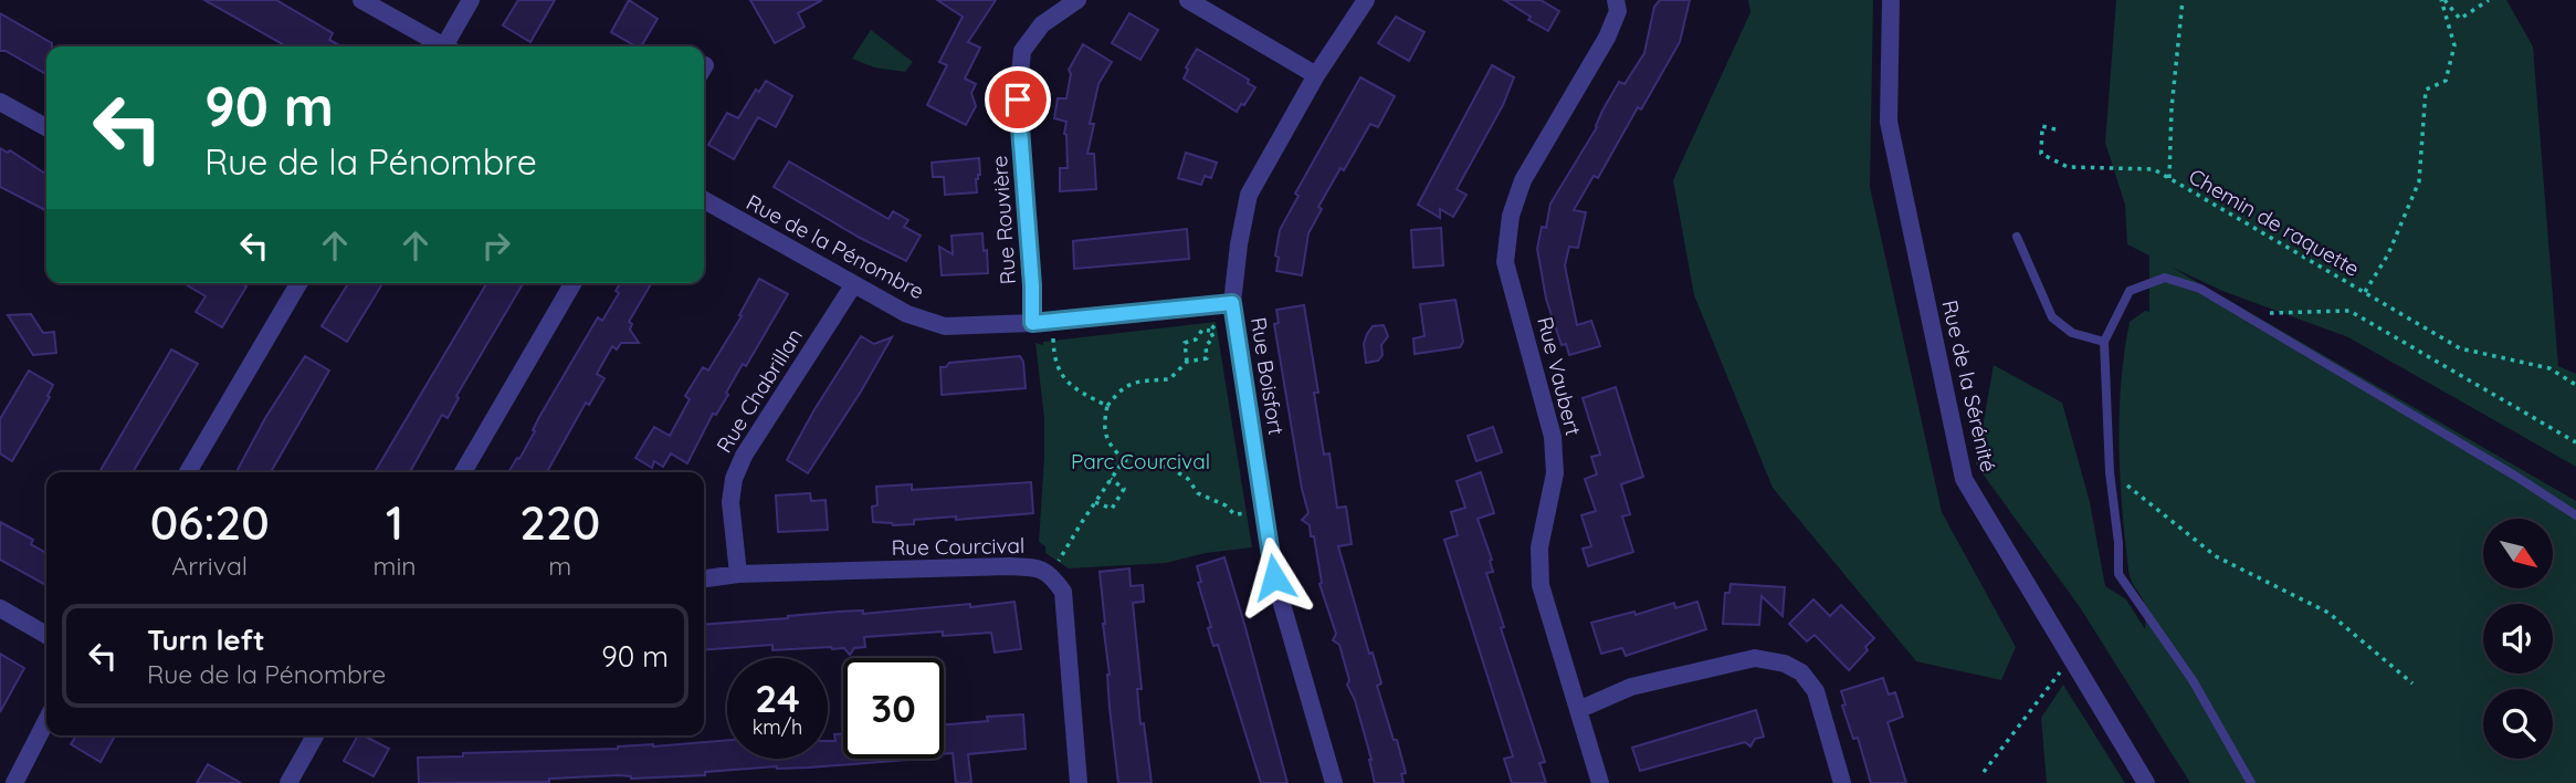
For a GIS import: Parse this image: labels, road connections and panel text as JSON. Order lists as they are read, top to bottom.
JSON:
{
  "streets": {
    "street": [
      "Rue Rouvière",
      "Rue de la Pénombre",
      "Rue Boisfort",
      "Rue Vaubert",
      "Rue de la Sérénité",
      "Rue Chabrillan",
      "Rue Courcival"
    ],
    "path": ["Chemin de raquette"]
  },
  "crossings": [
    ["Rue Rouvière", "Rue de la Pénombre"],
    ["Rue de la Pénombre", "Rue Boisfort"],
    ["Rue de la Pénombre", "Rue Chabrillan"],
    ["Rue Chabrillan", "Rue Courcival"]
  ],
  "parks": ["Parc Courcival"],
  "north": "bottom right",
  "page": {
    "turn": ["90 m", "Rue de la Pénombre"],
    "eta": [
      "06:20",
      "Arrival",
      "1",
      "min",
      "220",
      "m"
    ],
    "list": [
      {
        "name": "Turn left",
        "note": "Rue de la Pénombre",
        "value": "90 m"
      }
    ],
    "speed": "24 km/h",
    "limit": "30"
  }
}
